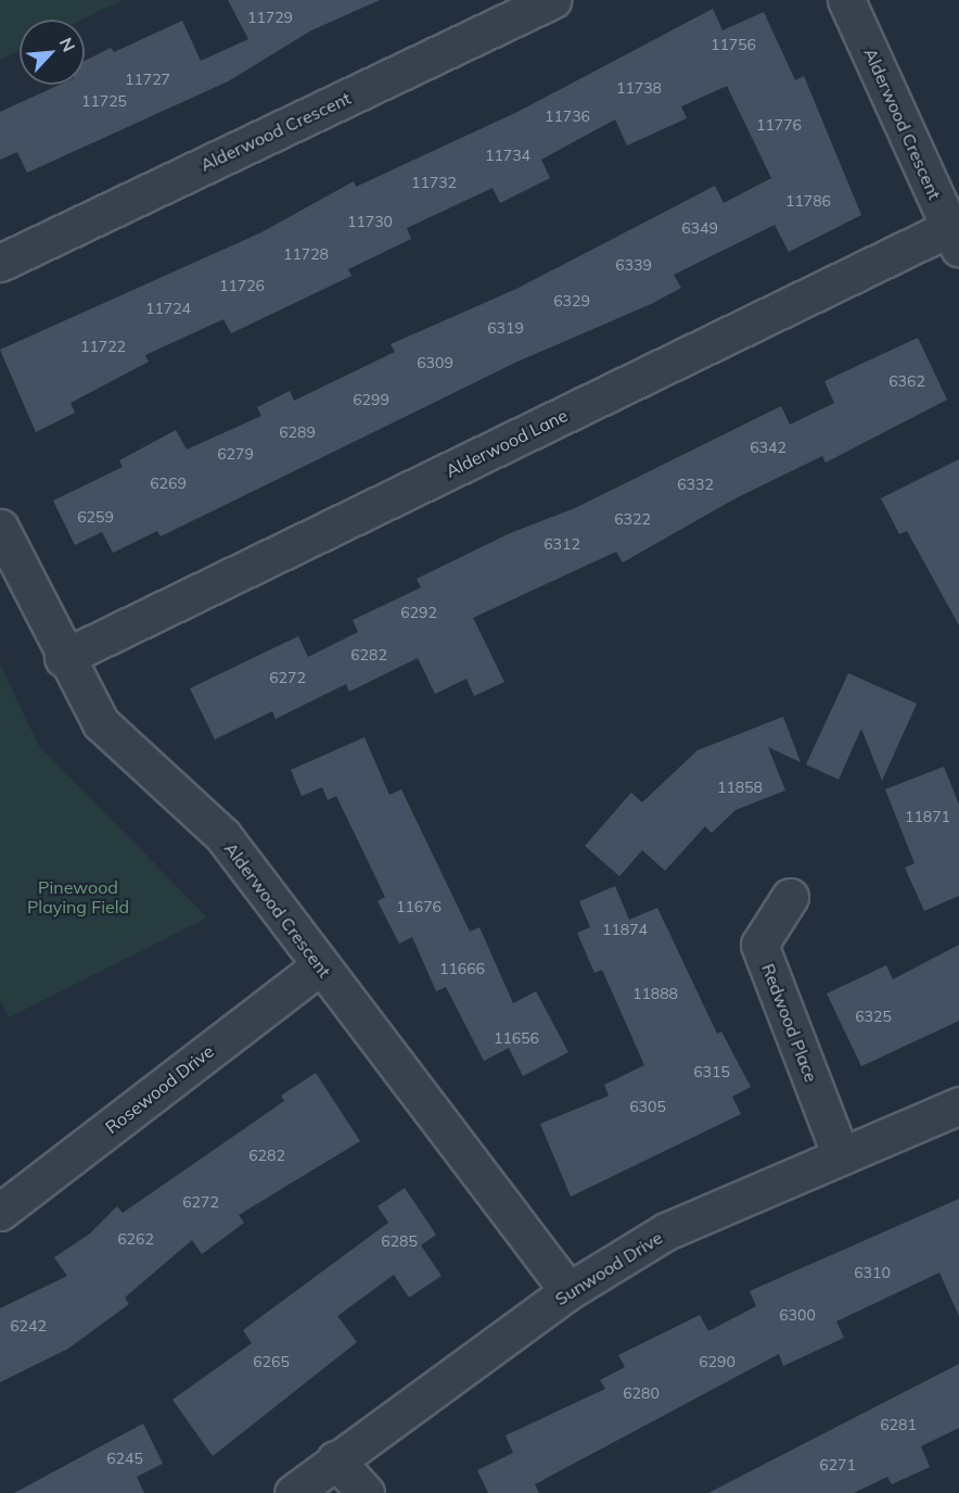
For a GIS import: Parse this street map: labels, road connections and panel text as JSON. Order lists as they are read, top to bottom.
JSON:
{
  "streets": {
    "street": [
      "Alderwood Crescent",
      "Alderwood Lane",
      "Redwood Place",
      "Rosewood Drive",
      "Sunwood Drive"
    ]
  },
  "crossings": [
    ["Alderwood Crescent", "Alderwood Lane"],
    ["Alderwood Crescent", "Rosewood Drive"],
    ["Alderwood Crescent", "Sunwood Drive"],
    ["Redwood Place", "Sunwood Drive"]
  ],
  "parks": ["Pinewood Playing Field"],
  "house_numbers": [
    "11729",
    "11756",
    "11727",
    "11738",
    "11725",
    "11736",
    "11776",
    "11734",
    "11732",
    "11786",
    "11730",
    "6349",
    "11728",
    "6339",
    "11726",
    "6329",
    "11724",
    "6319",
    "11722",
    "6309",
    "6362",
    "6299",
    "6289",
    "6342",
    "6279",
    "6269",
    "6332",
    "6259",
    "6322",
    "6312",
    "6292",
    "6282",
    "6272",
    "11858",
    "11871",
    "11676",
    "11874",
    "11666",
    "11888",
    "6325",
    "11656",
    "6315",
    "6305",
    "6282",
    "6272",
    "6262",
    "6285",
    "6310",
    "6300",
    "6242",
    "6265",
    "6290",
    "6280",
    "6281",
    "6245",
    "6271"
  ],
  "north": "top right"
}
